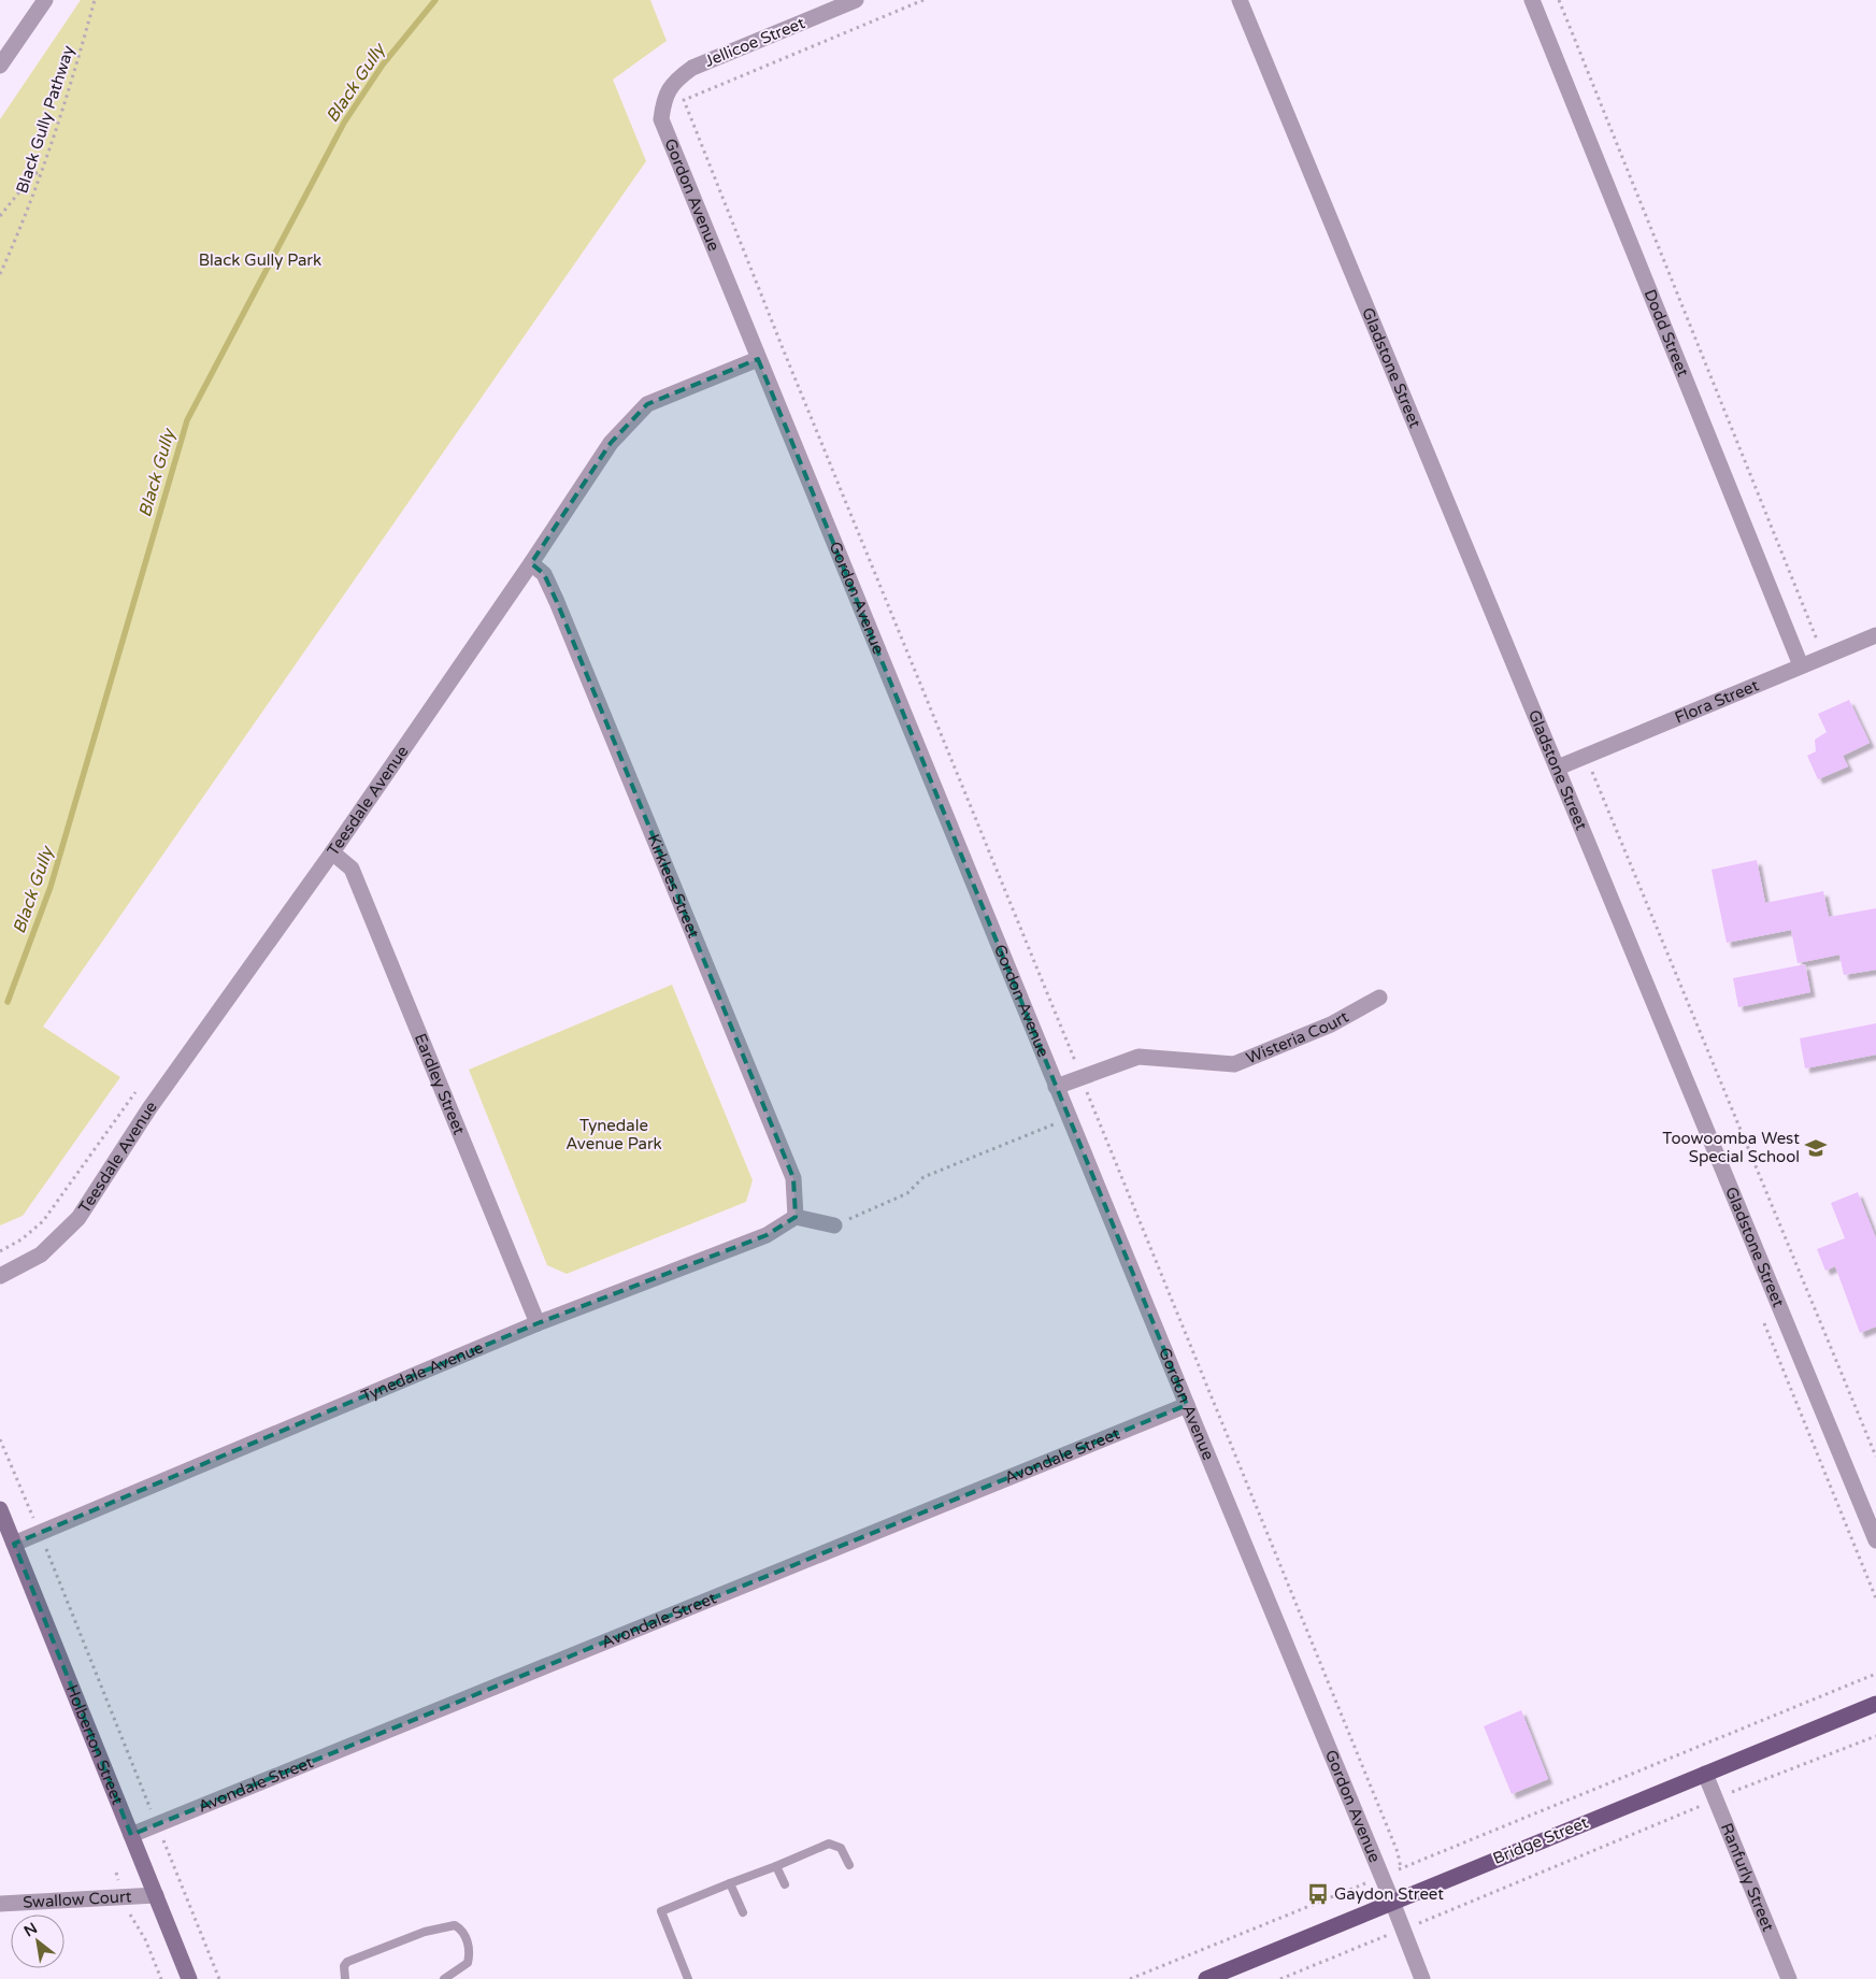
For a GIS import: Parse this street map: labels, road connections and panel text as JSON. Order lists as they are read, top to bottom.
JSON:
{
  "streets": {
    "main road": ["Holberton Street", "Bridge Street"],
    "street": [
      "Jellicoe Street",
      "Gordon Avenue",
      "Dodd Street",
      "Gladstone Street",
      "Flora Street",
      "Teesdale Avenue",
      "Kirklees Street",
      "Wisteria Court",
      "Eardley Street",
      "Tynedale Avenue",
      "Avondale Street",
      "Ranfurly Street",
      "Swallow Court"
    ],
    "path": ["Black Gully Pathway"]
  },
  "crossings": [
    ["Jellicoe Street", "Gordon Avenue"],
    ["Gordon Avenue", "Teesdale Avenue"],
    ["Gordon Avenue", "Wisteria Court"],
    ["Gordon Avenue", "Avondale Street"],
    ["Gordon Avenue", "Bridge Street"],
    ["Dodd Street", "Flora Street"],
    ["Gladstone Street", "Flora Street"],
    ["Teesdale Avenue", "Kirklees Street"],
    ["Teesdale Avenue", "Eardley Street"],
    ["Kirklees Street", "Tynedale Avenue"],
    ["Eardley Street", "Tynedale Avenue"],
    ["Tynedale Avenue", "Holberton Street"],
    ["Avondale Street", "Holberton Street"],
    ["Holberton Street", "Swallow Court"],
    ["Bridge Street", "Ranfurly Street"]
  ],
  "water": ["Black Gully"],
  "parks": ["Black Gully Park", "Tynedale Avenue Park"],
  "places": {
    "school or university": ["Toowoomba West Special School"],
    "bus stop": ["Gaydon Street"]
  },
  "north": "top left"
}
